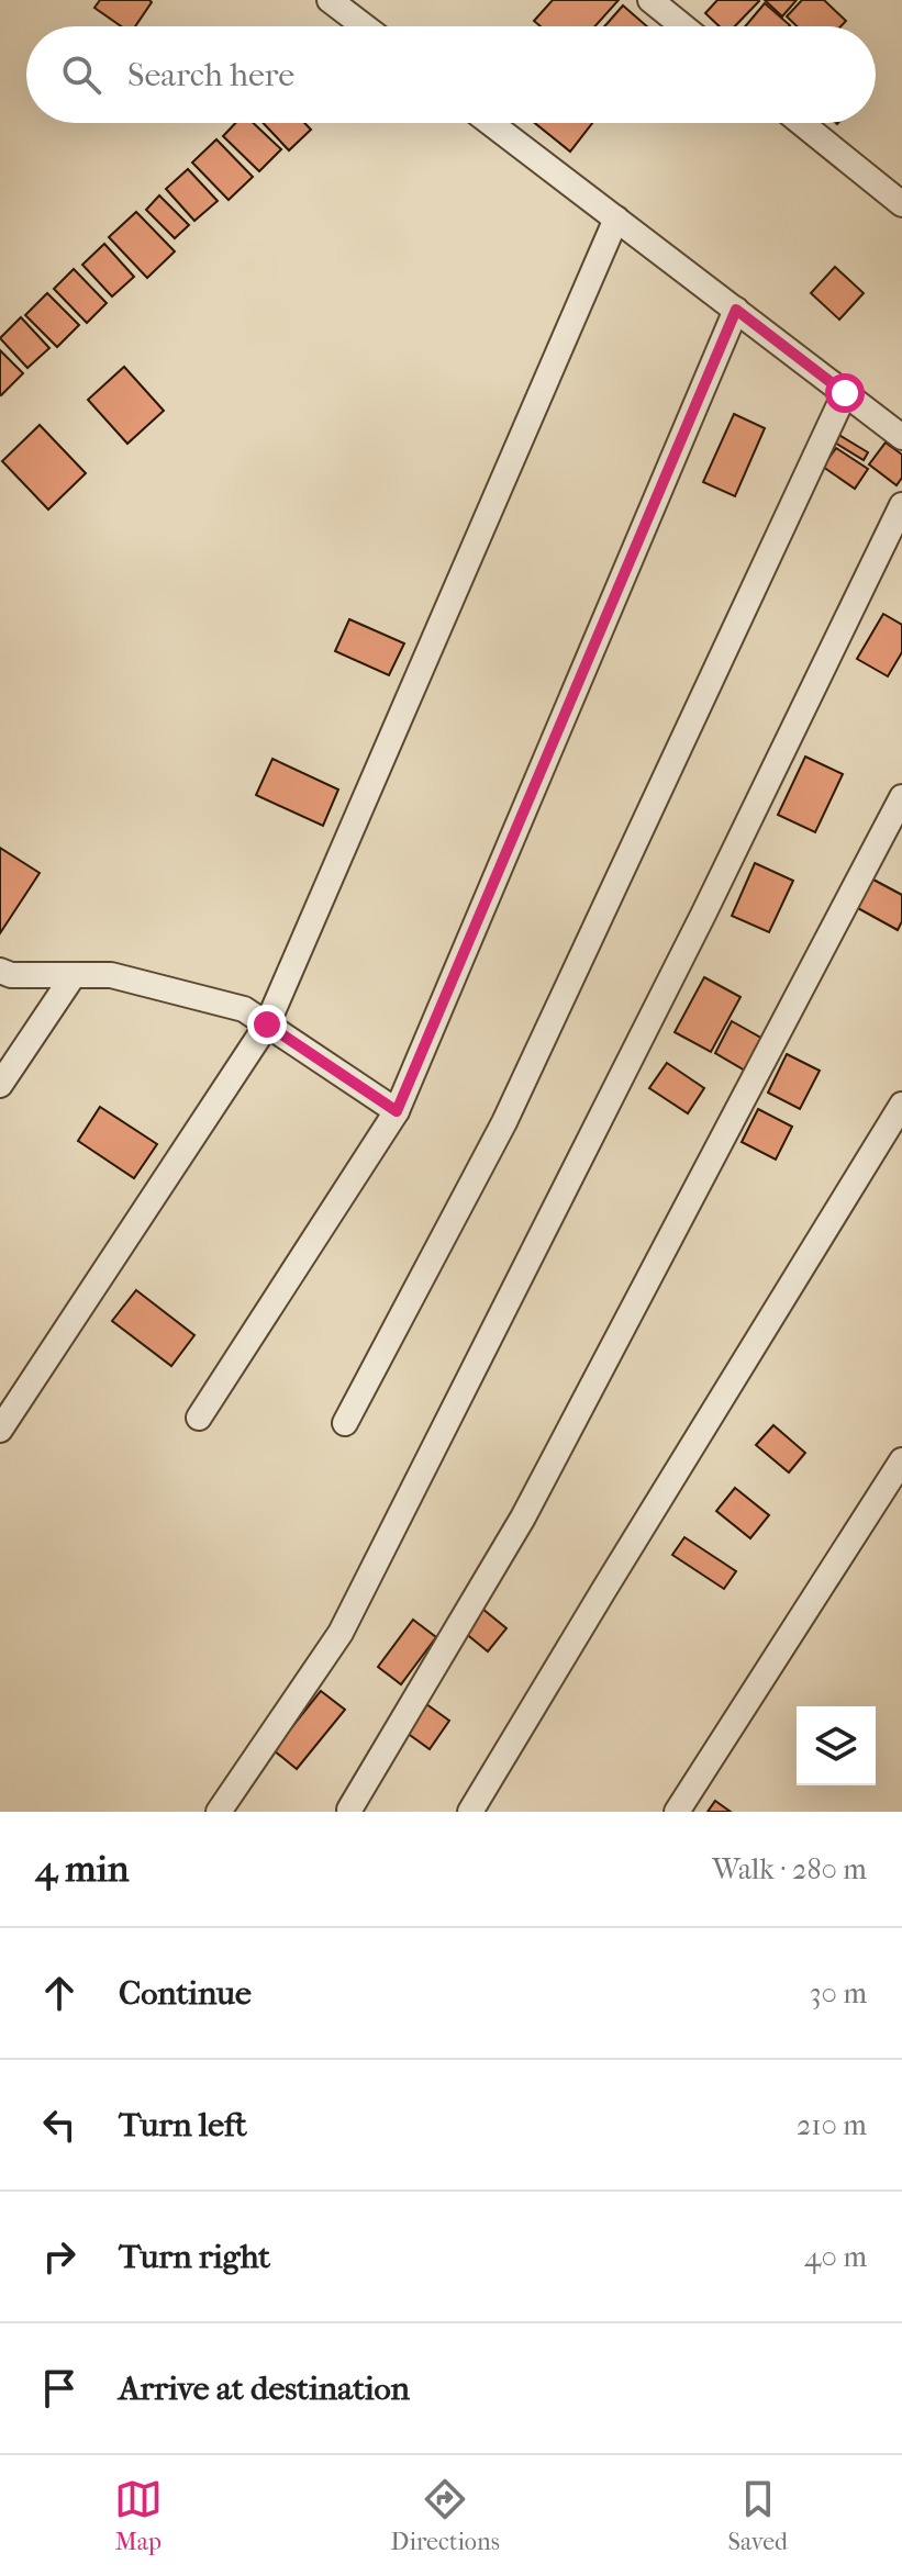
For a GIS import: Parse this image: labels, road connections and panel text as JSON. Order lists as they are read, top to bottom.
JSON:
{
  "page": {
    "search": "Search here",
    "heading": ["4 min", "Walk · 280 m"],
    "list": [
      ["Continue", "30 m"],
      ["Turn left", "210 m"],
      ["Turn right", "40 m"],
      "Arrive at destination"
    ],
    "nav": ["Map", "Directions", "Saved"]
  }
}
